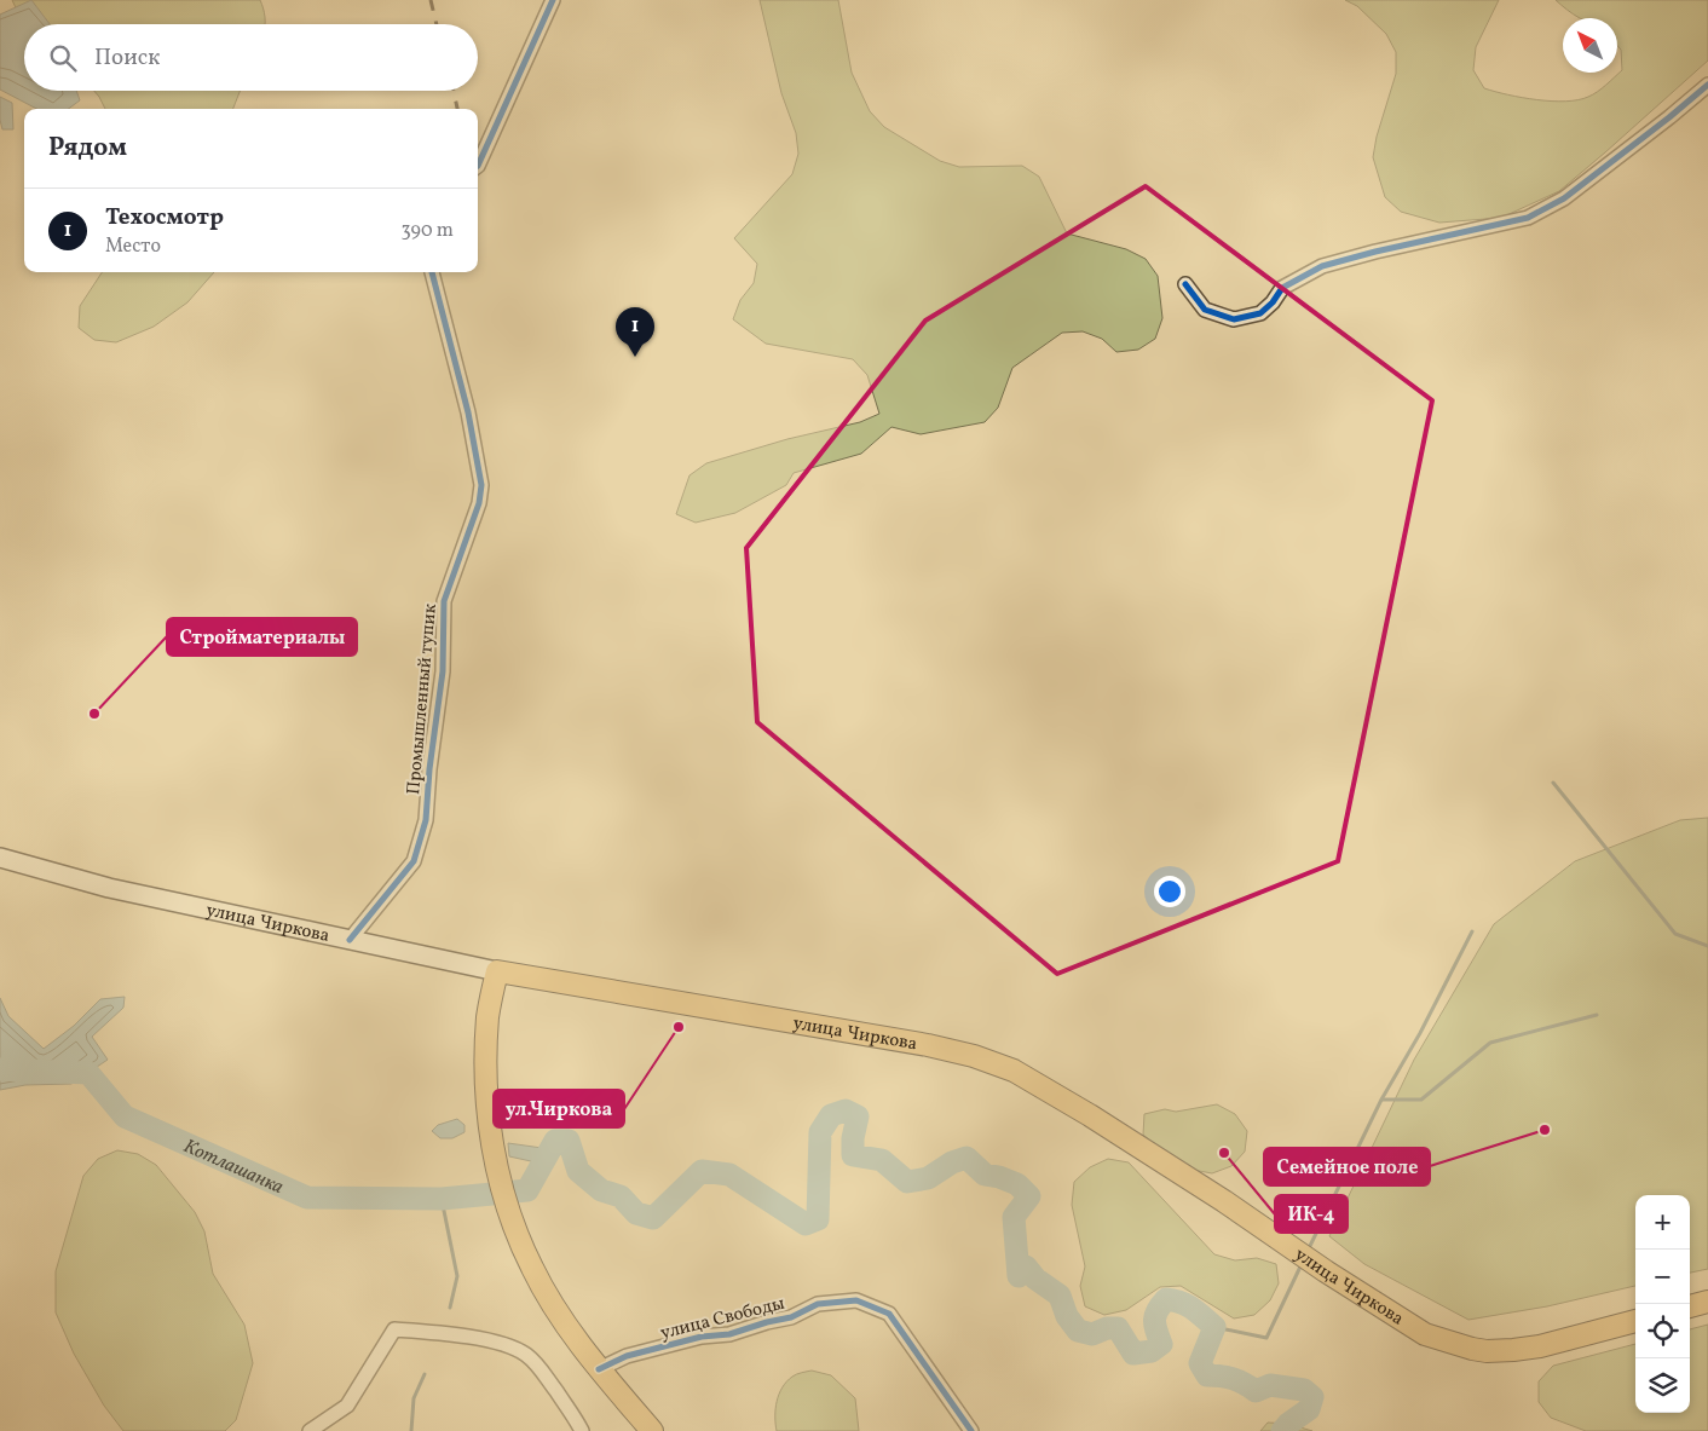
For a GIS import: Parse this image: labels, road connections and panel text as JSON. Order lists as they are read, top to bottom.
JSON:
{
  "streets": {
    "main road": ["улица Чиркова"],
    "street": ["Промышленный тупик", "улица Свободы"]
  },
  "crossings": [
    ["Промышленный тупик", "улица Чиркова"]
  ],
  "water": ["Котлашанка"],
  "places": [
    "Стройматериалы",
    "ул.Чиркова",
    "Семейное поле",
    "ИК-4"
  ],
  "north": "top left",
  "page": {
    "search": "Поиск",
    "heading": "Рядом",
    "list": [
      {
        "mark": "1",
        "name": "Техосмотр",
        "note": "Место",
        "value": "390 m"
      }
    ],
    "pins": "1",
    "map_buttons": ["+", "−"]
  }
}
